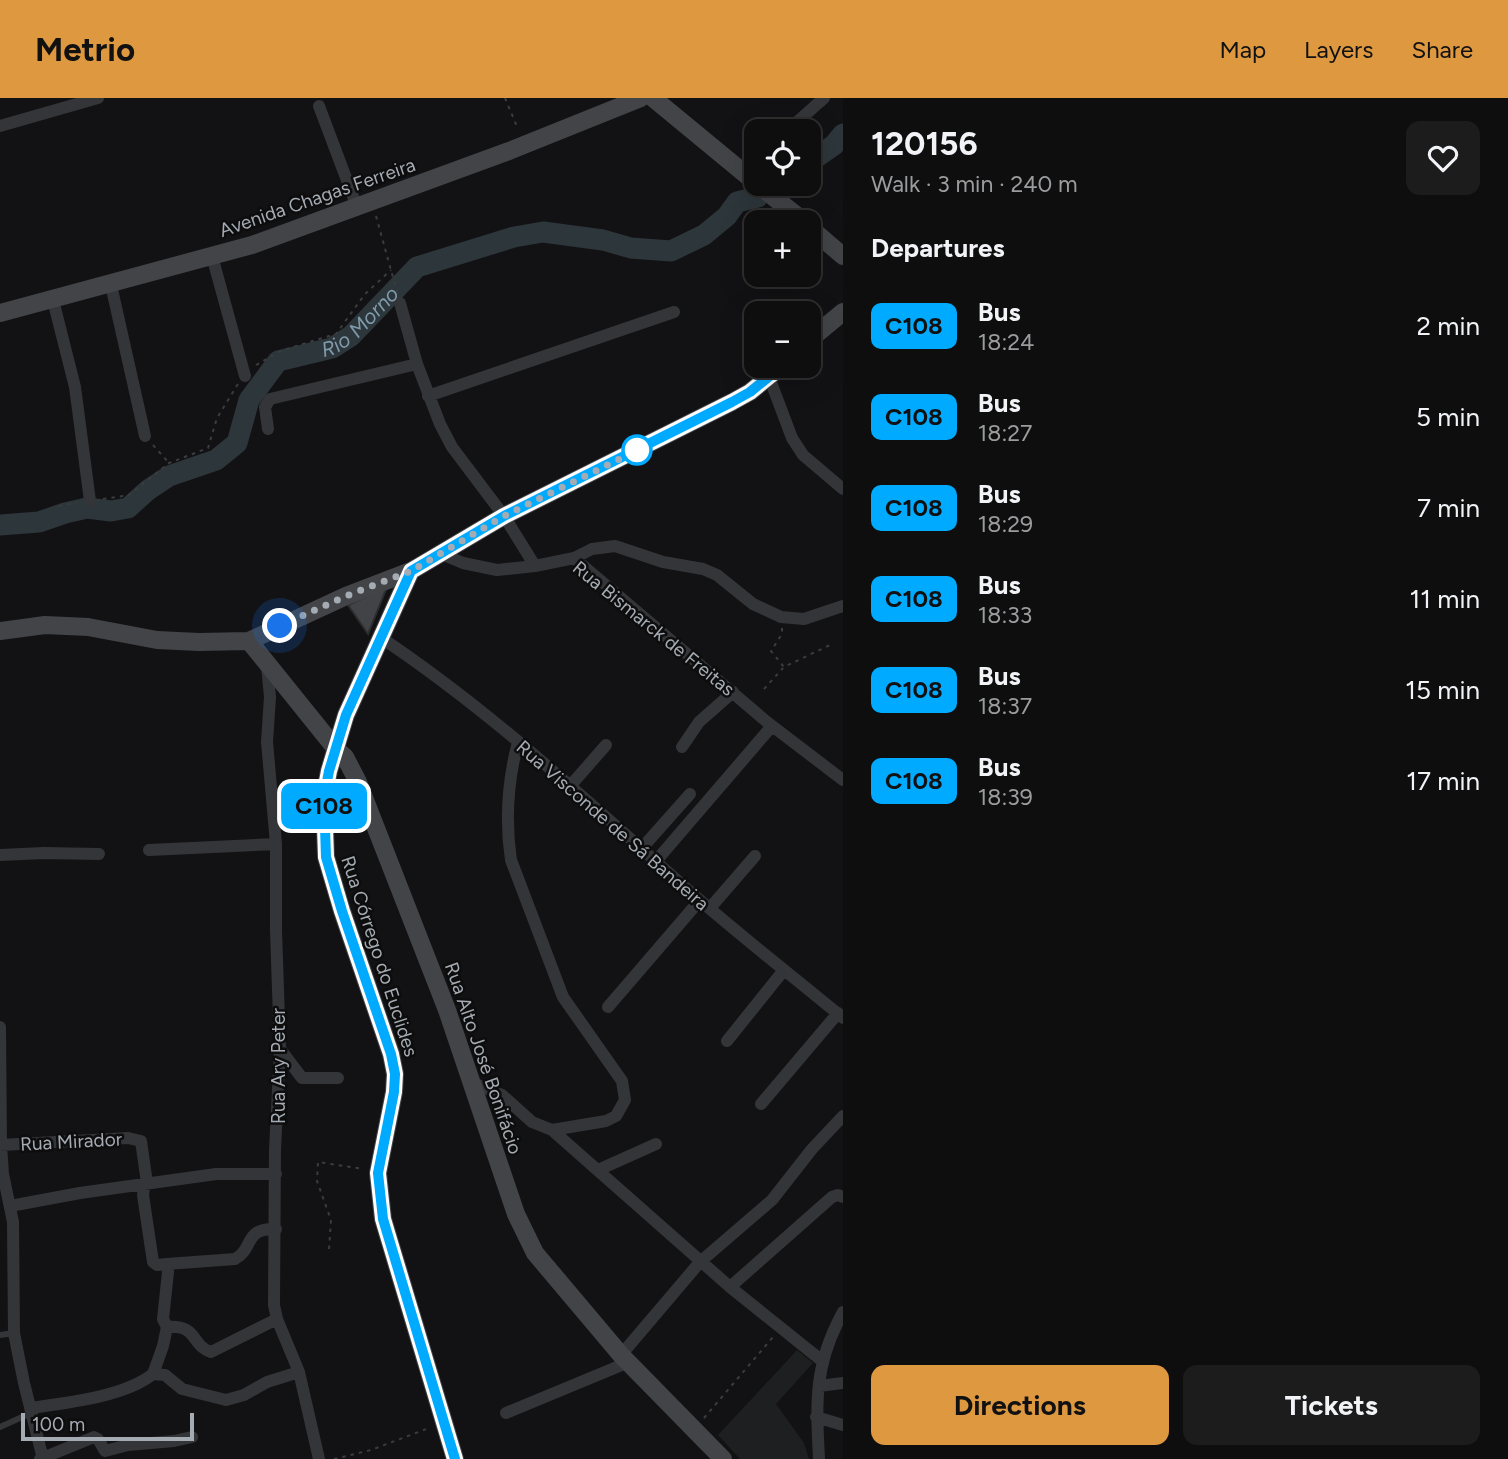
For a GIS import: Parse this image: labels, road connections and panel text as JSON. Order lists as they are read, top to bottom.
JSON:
{
  "streets": {
    "main road": ["Avenida Chagas Ferreira", "Rua Córrego do Euclides", "Rua Alto José Bonifácio"],
    "street": [
      "Rua Bismarck de Freitas",
      "Rua Visconde de Sá Bandeira",
      "Rua Ary Peter",
      "Rua Mirador"
    ]
  },
  "crossings": [
    ["Rua Visconde de Sá Bandeira", "Rua Córrego do Euclides"],
    ["Rua Córrego do Euclides", "Rua Alto José Bonifácio"],
    ["Rua Alto José Bonifácio", "Rua Ary Peter"]
  ],
  "water": ["Rio Morno"],
  "lines": ["bus line C108"],
  "scale_bar": "100 m",
  "page": {
    "header": "Metrio",
    "nav": ["Map", "Layers", "Share"],
    "on_map": "C108",
    "heading": [
      ["120156", "Walk · 3 min · 240 m"],
      "Departures"
    ],
    "map_buttons": ["+", "−"],
    "list": [
      {
        "mark": "C108",
        "name": "Bus",
        "note": "18:24",
        "value": "2 min"
      },
      {
        "mark": "C108",
        "name": "Bus",
        "note": "18:27",
        "value": "5 min"
      },
      {
        "mark": "C108",
        "name": "Bus",
        "note": "18:29",
        "value": "7 min"
      },
      {
        "mark": "C108",
        "name": "Bus",
        "note": "18:33",
        "value": "11 min"
      },
      {
        "mark": "C108",
        "name": "Bus",
        "note": "18:37",
        "value": "15 min"
      },
      {
        "mark": "C108",
        "name": "Bus",
        "note": "18:39",
        "value": "17 min"
      }
    ],
    "buttons": ["Directions", "Tickets"],
    "scale": "100 m"
  }
}
